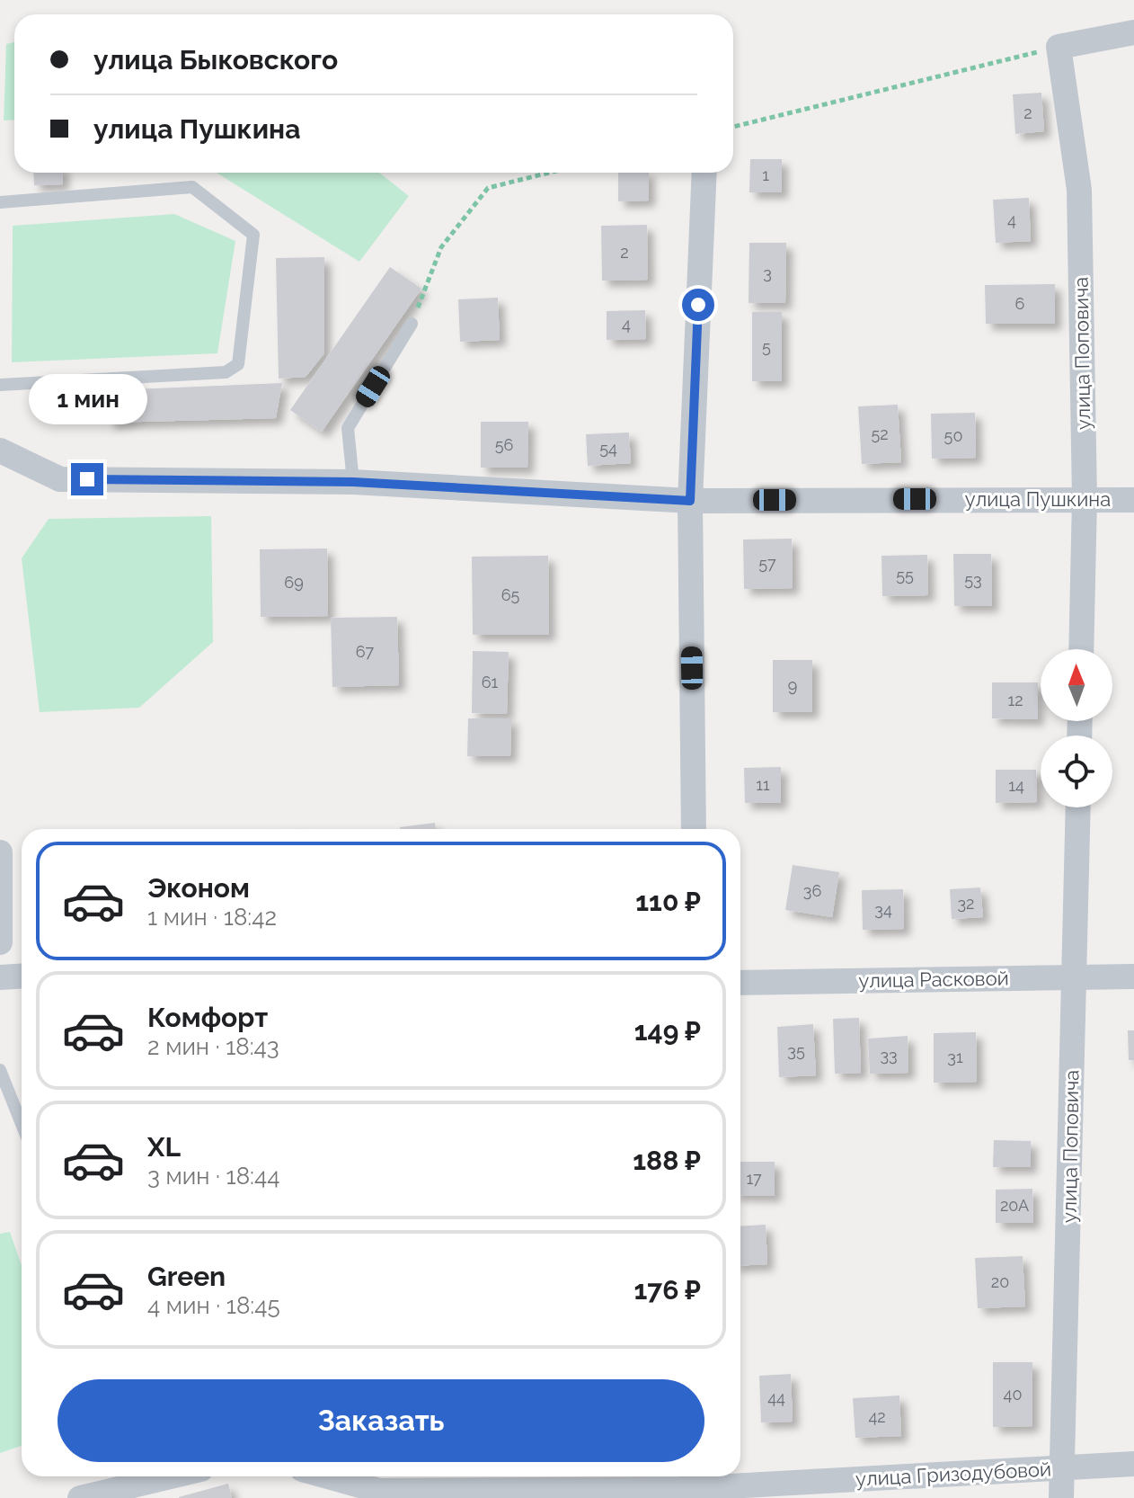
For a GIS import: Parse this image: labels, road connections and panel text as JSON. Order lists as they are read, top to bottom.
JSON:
{
  "streets": {
    "street": [
      "улица Поповича",
      "улица Пушкина",
      "улица Расковой",
      "улица Гризодубовой"
    ]
  },
  "crossings": [
    ["улица Поповича", "улица Пушкина"],
    ["улица Поповича", "улица Расковой"],
    ["улица Поповича", "улица Гризодубовой"]
  ],
  "house_numbers": [
    "2",
    "1",
    "4",
    "2",
    "3",
    "6",
    "4",
    "5",
    "52",
    "50",
    "56",
    "54",
    "57",
    "55",
    "53",
    "69",
    "65",
    "67",
    "61",
    "9",
    "12",
    "11",
    "14",
    "36",
    "32",
    "34",
    "35",
    "33",
    "31",
    "17",
    "20А",
    "20",
    "40",
    "44",
    "42"
  ],
  "north": "top",
  "page": {
    "banner": ["улица Быковского", "улица Пушкина"],
    "bubble": "1 мин",
    "list": [
      {
        "name": "Эконом",
        "note": "1 мин · 18:42",
        "value": "110 ₽"
      },
      {
        "name": "Комфорт",
        "note": "2 мин · 18:43",
        "value": "149 ₽"
      },
      {
        "name": "XL",
        "note": "3 мин · 18:44",
        "value": "188 ₽"
      },
      {
        "name": "Green",
        "note": "4 мин · 18:45",
        "value": "176 ₽"
      }
    ],
    "buttons": "Заказать"
  }
}
